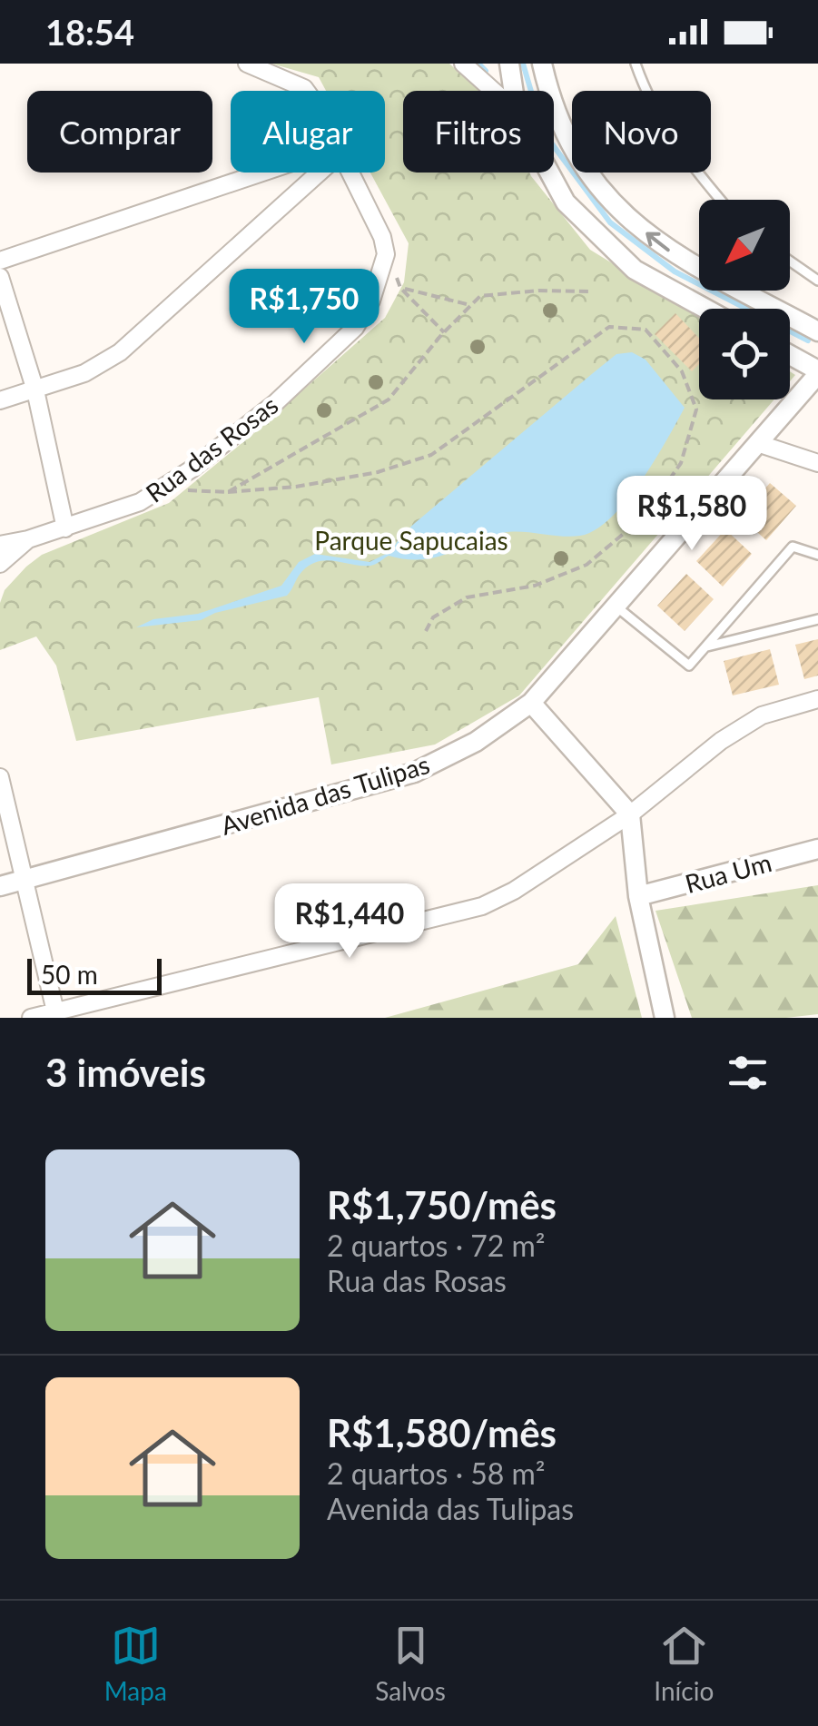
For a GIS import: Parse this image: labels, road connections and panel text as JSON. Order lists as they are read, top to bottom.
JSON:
{
  "streets": {
    "street": ["Rua das Rosas", "Avenida das Tulipas", "Rua Um"]
  },
  "parks": ["Parque Sapucaias"],
  "scale_bar": "50 m",
  "north": "bottom left",
  "page": {
    "status": "18:54",
    "chip": [
      "Comprar",
      "Alugar",
      "Filtros",
      "Novo"
    ],
    "price": ["R$1,750", "R$1,580", "R$1,440"],
    "scale": "50 m",
    "heading": "3 imóveis",
    "list": [
      {
        "name": "R$1,750/mês",
        "note": "2 quartos · 72 m² · Rua das Rosas"
      },
      {
        "name": "R$1,580/mês",
        "note": "2 quartos · 58 m² · Avenida das Tulipas"
      }
    ],
    "tabs": ["Mapa", "Salvos", "Início"]
  }
}
